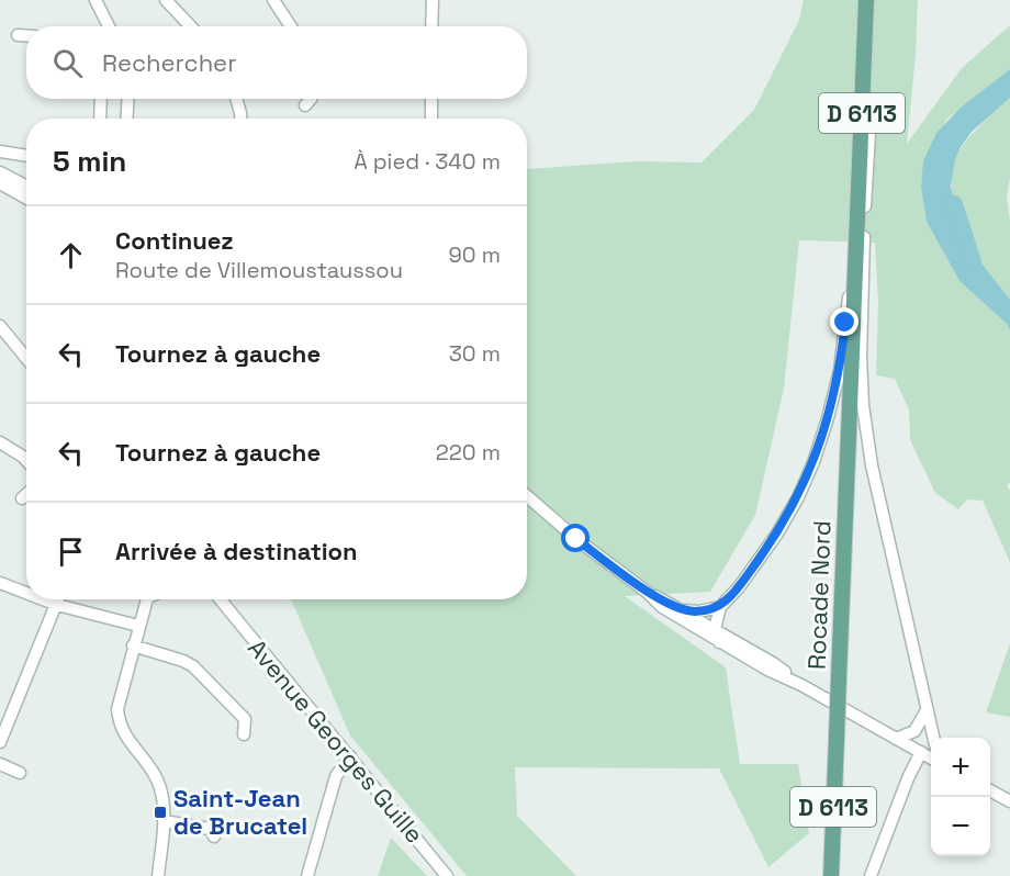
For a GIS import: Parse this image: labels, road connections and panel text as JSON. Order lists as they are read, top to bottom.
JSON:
{
  "streets": {
    "main road": ["D 6113", "Rocade Nord"],
    "street": ["Avenue Georges Guille"]
  },
  "places": {
    "transit": ["Saint-Jean de Brucatel"]
  },
  "page": {
    "search": "Rechercher",
    "heading": ["5 min", "À pied · 340 m"],
    "list": [
      ["Continuez", "Route de Villemoustaussou", "90 m"],
      ["Tournez à gauche", "30 m"],
      ["Tournez à gauche", "220 m"],
      "Arrivée à destination"
    ],
    "map_buttons": ["+", "−"]
  }
}
